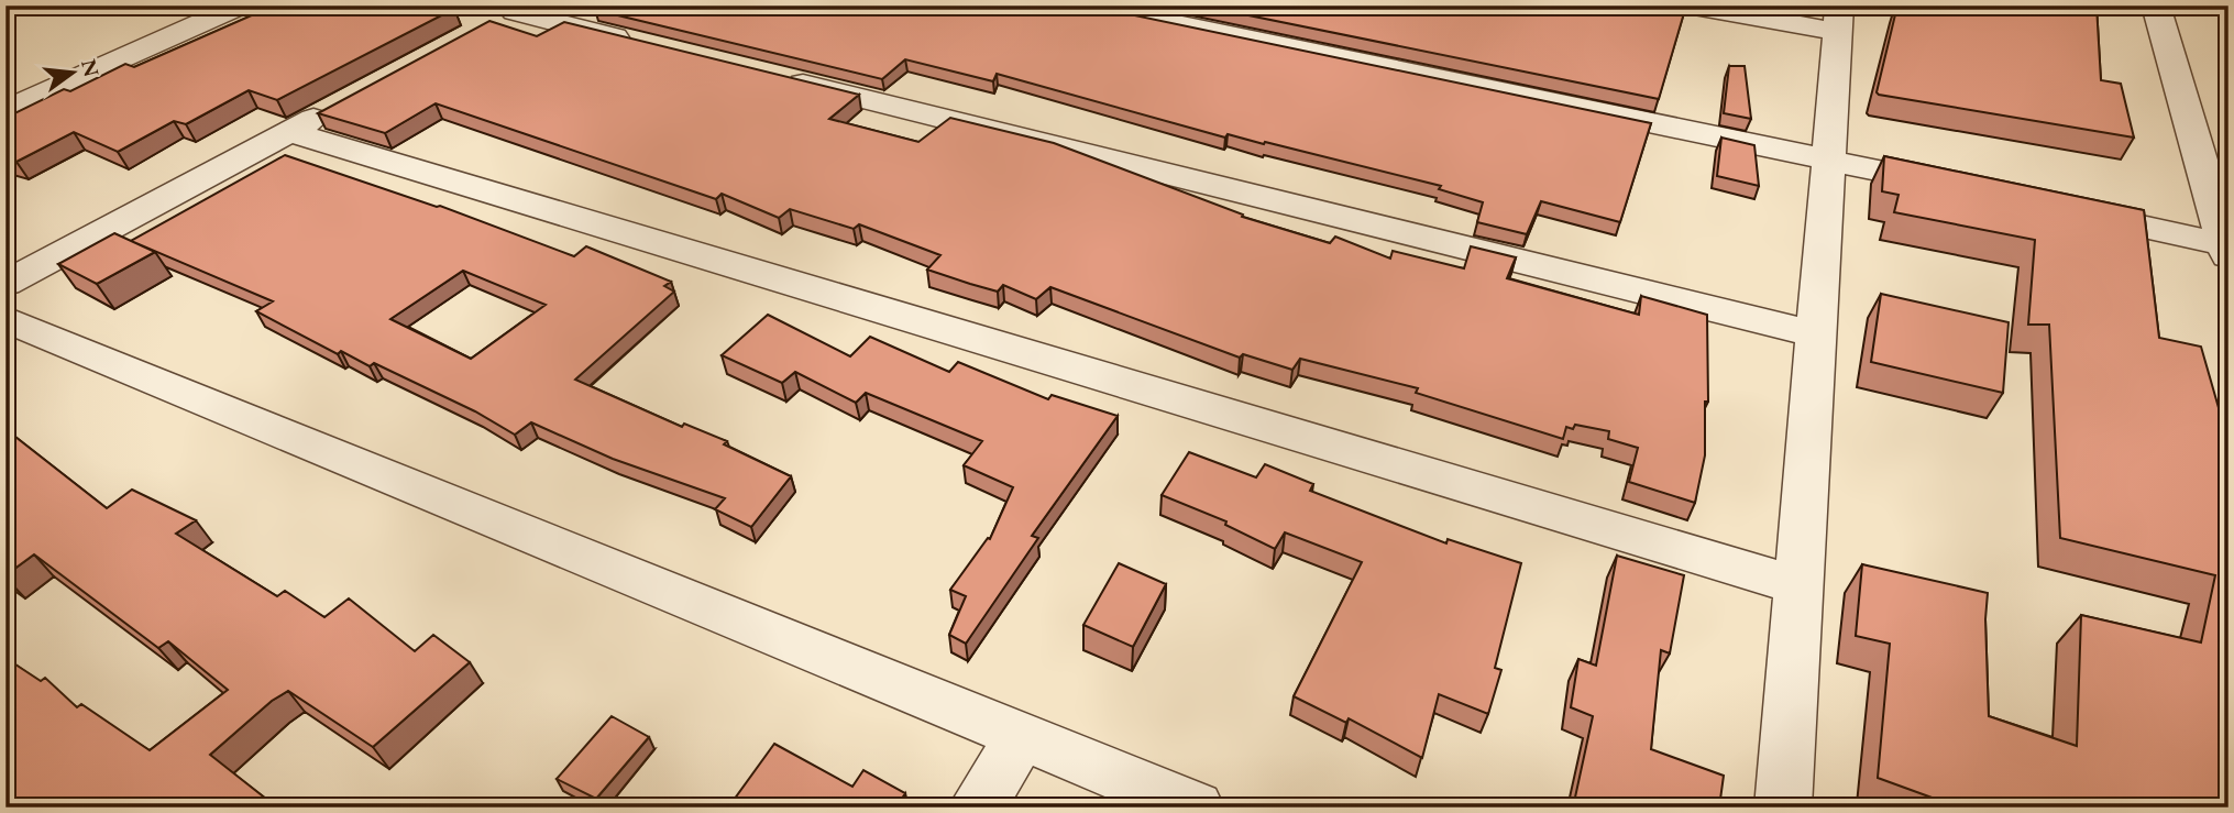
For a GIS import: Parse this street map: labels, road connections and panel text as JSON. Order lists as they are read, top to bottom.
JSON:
{
  "north": "right"
}
